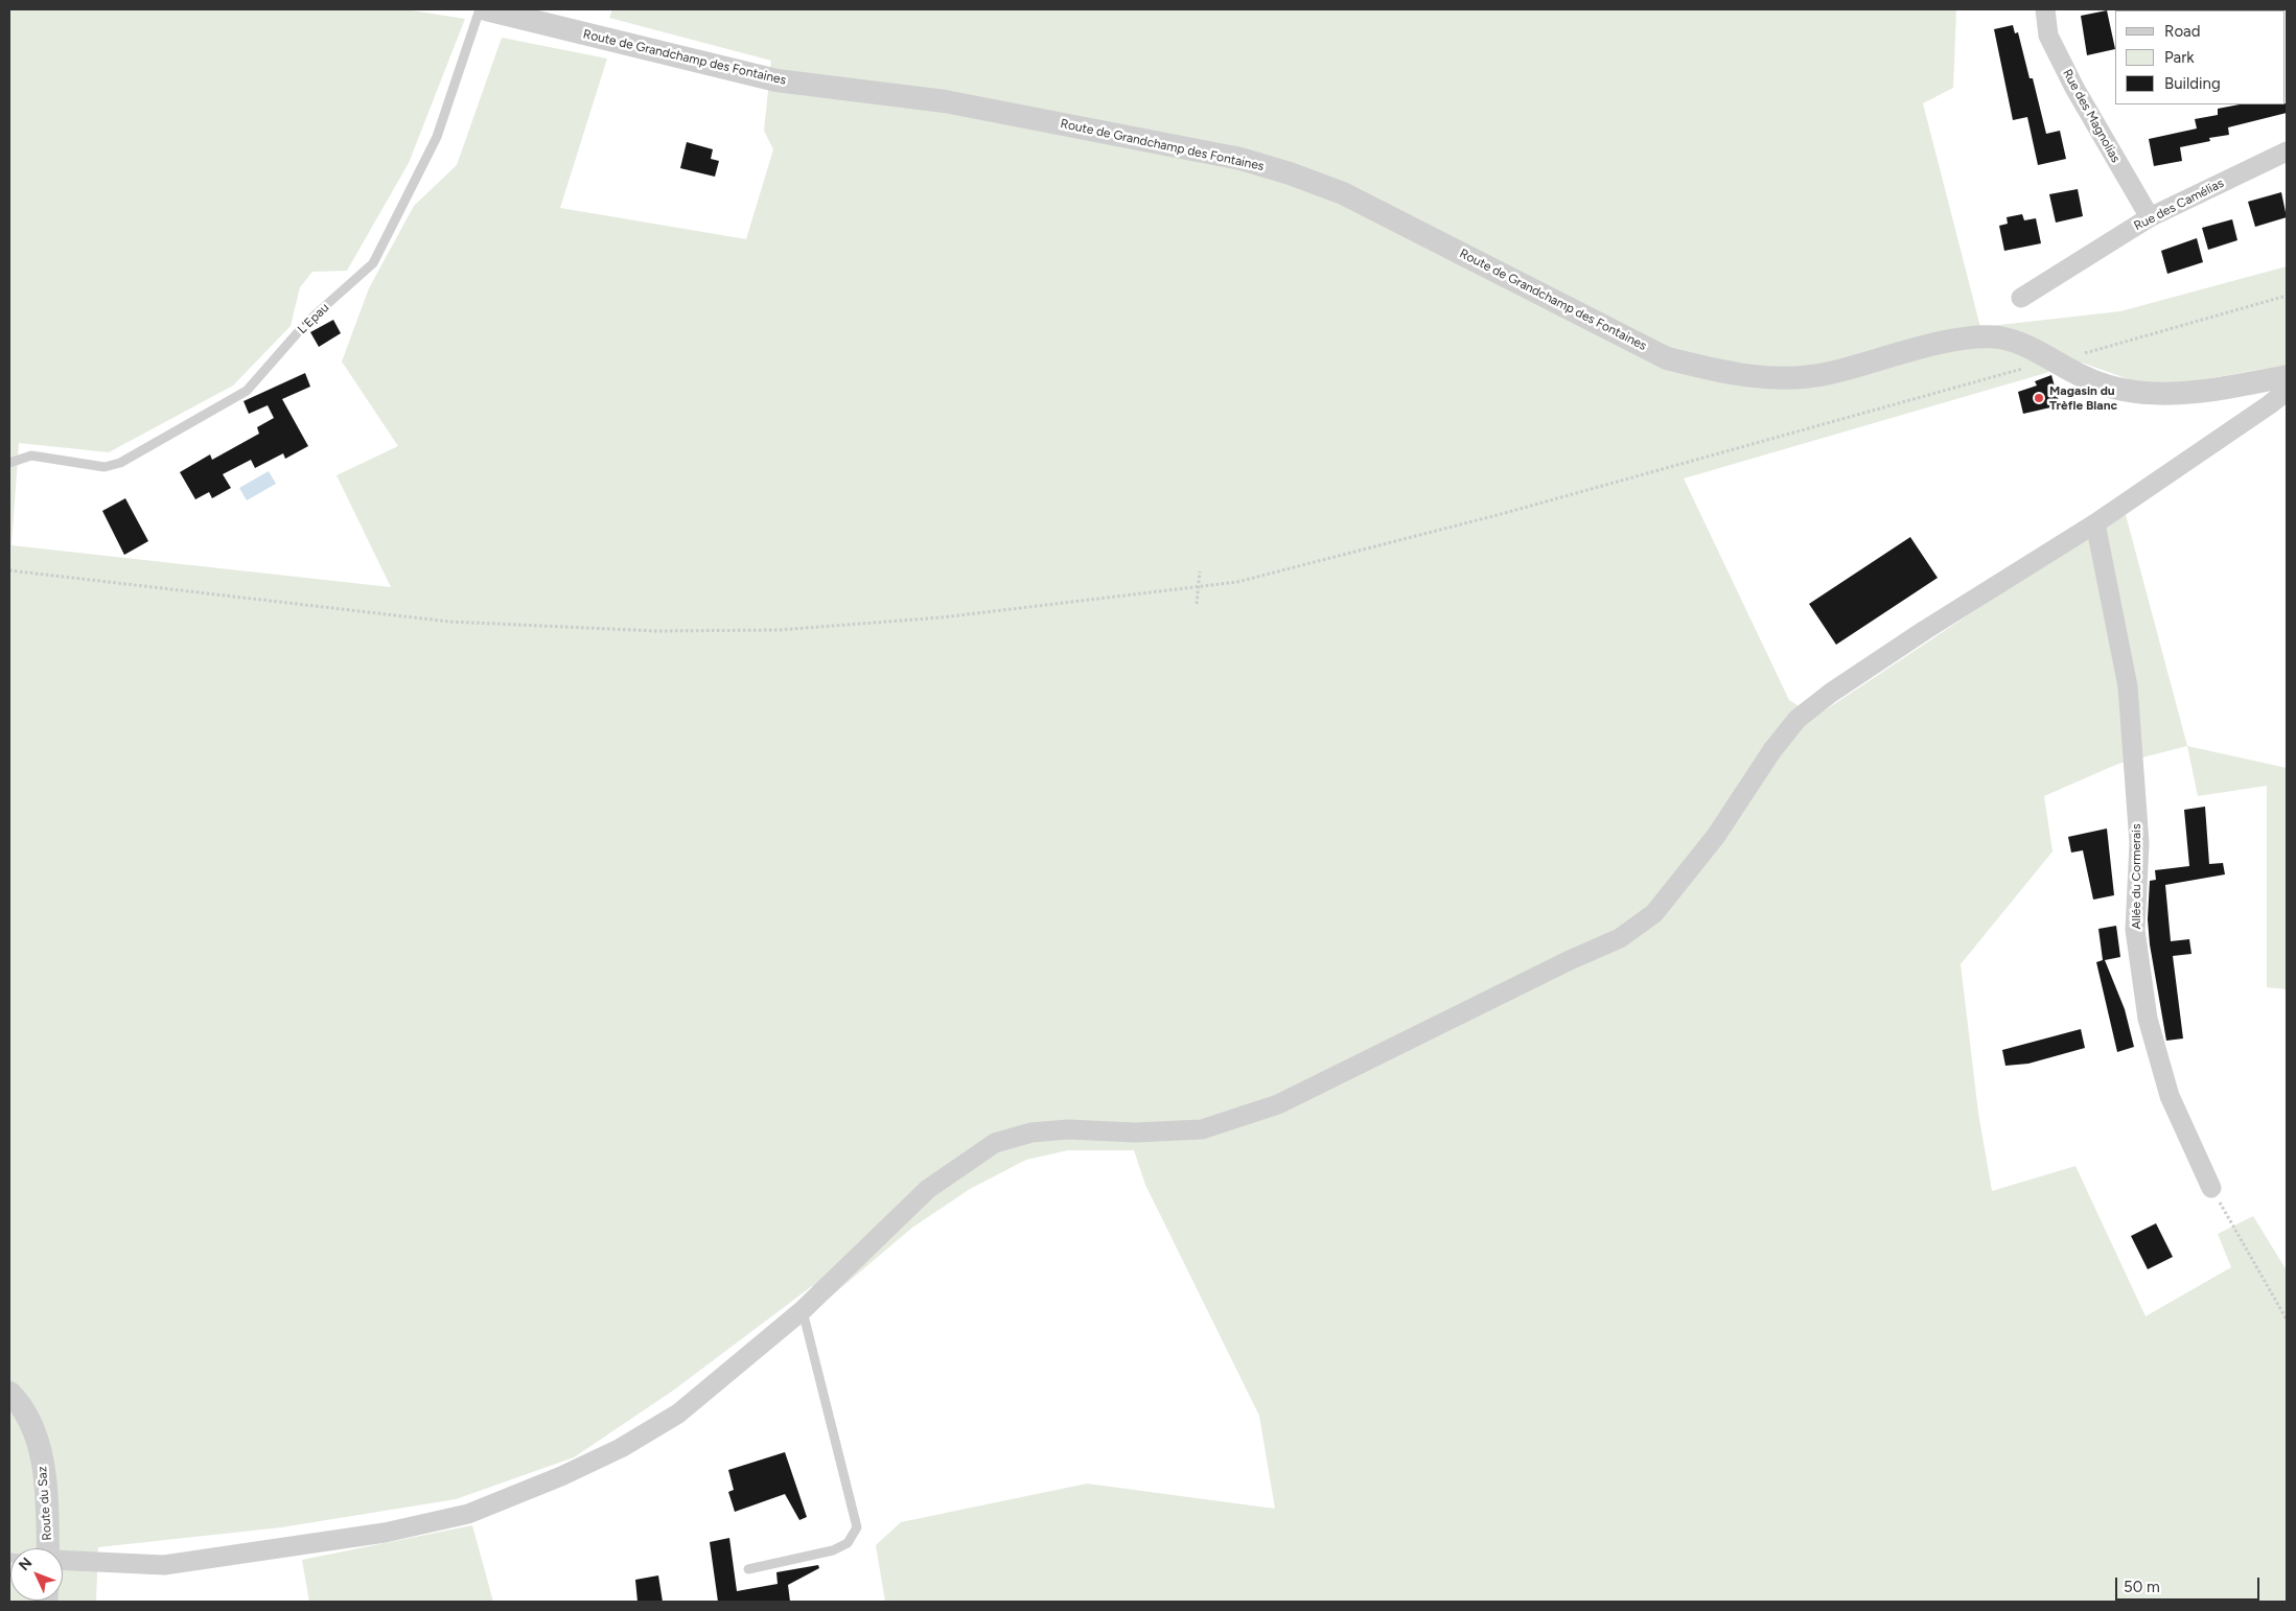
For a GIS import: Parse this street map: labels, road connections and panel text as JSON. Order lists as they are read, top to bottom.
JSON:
{
  "streets": {
    "street": [
      "Route de Grandchamp des Fontaines",
      "Rue des Magnolias",
      "Rue des Camélias",
      "Allée du Cormerais",
      "Route du Saz"
    ],
    "lane": ["L'Epau"]
  },
  "crossings": [
    ["Rue des Magnolias", "Rue des Camélias"]
  ],
  "places": ["Magasin du Trèfle Blanc"],
  "legend": ["Road", "Park", "Building"],
  "scale_bar": "50 m",
  "north": "top left"
}
